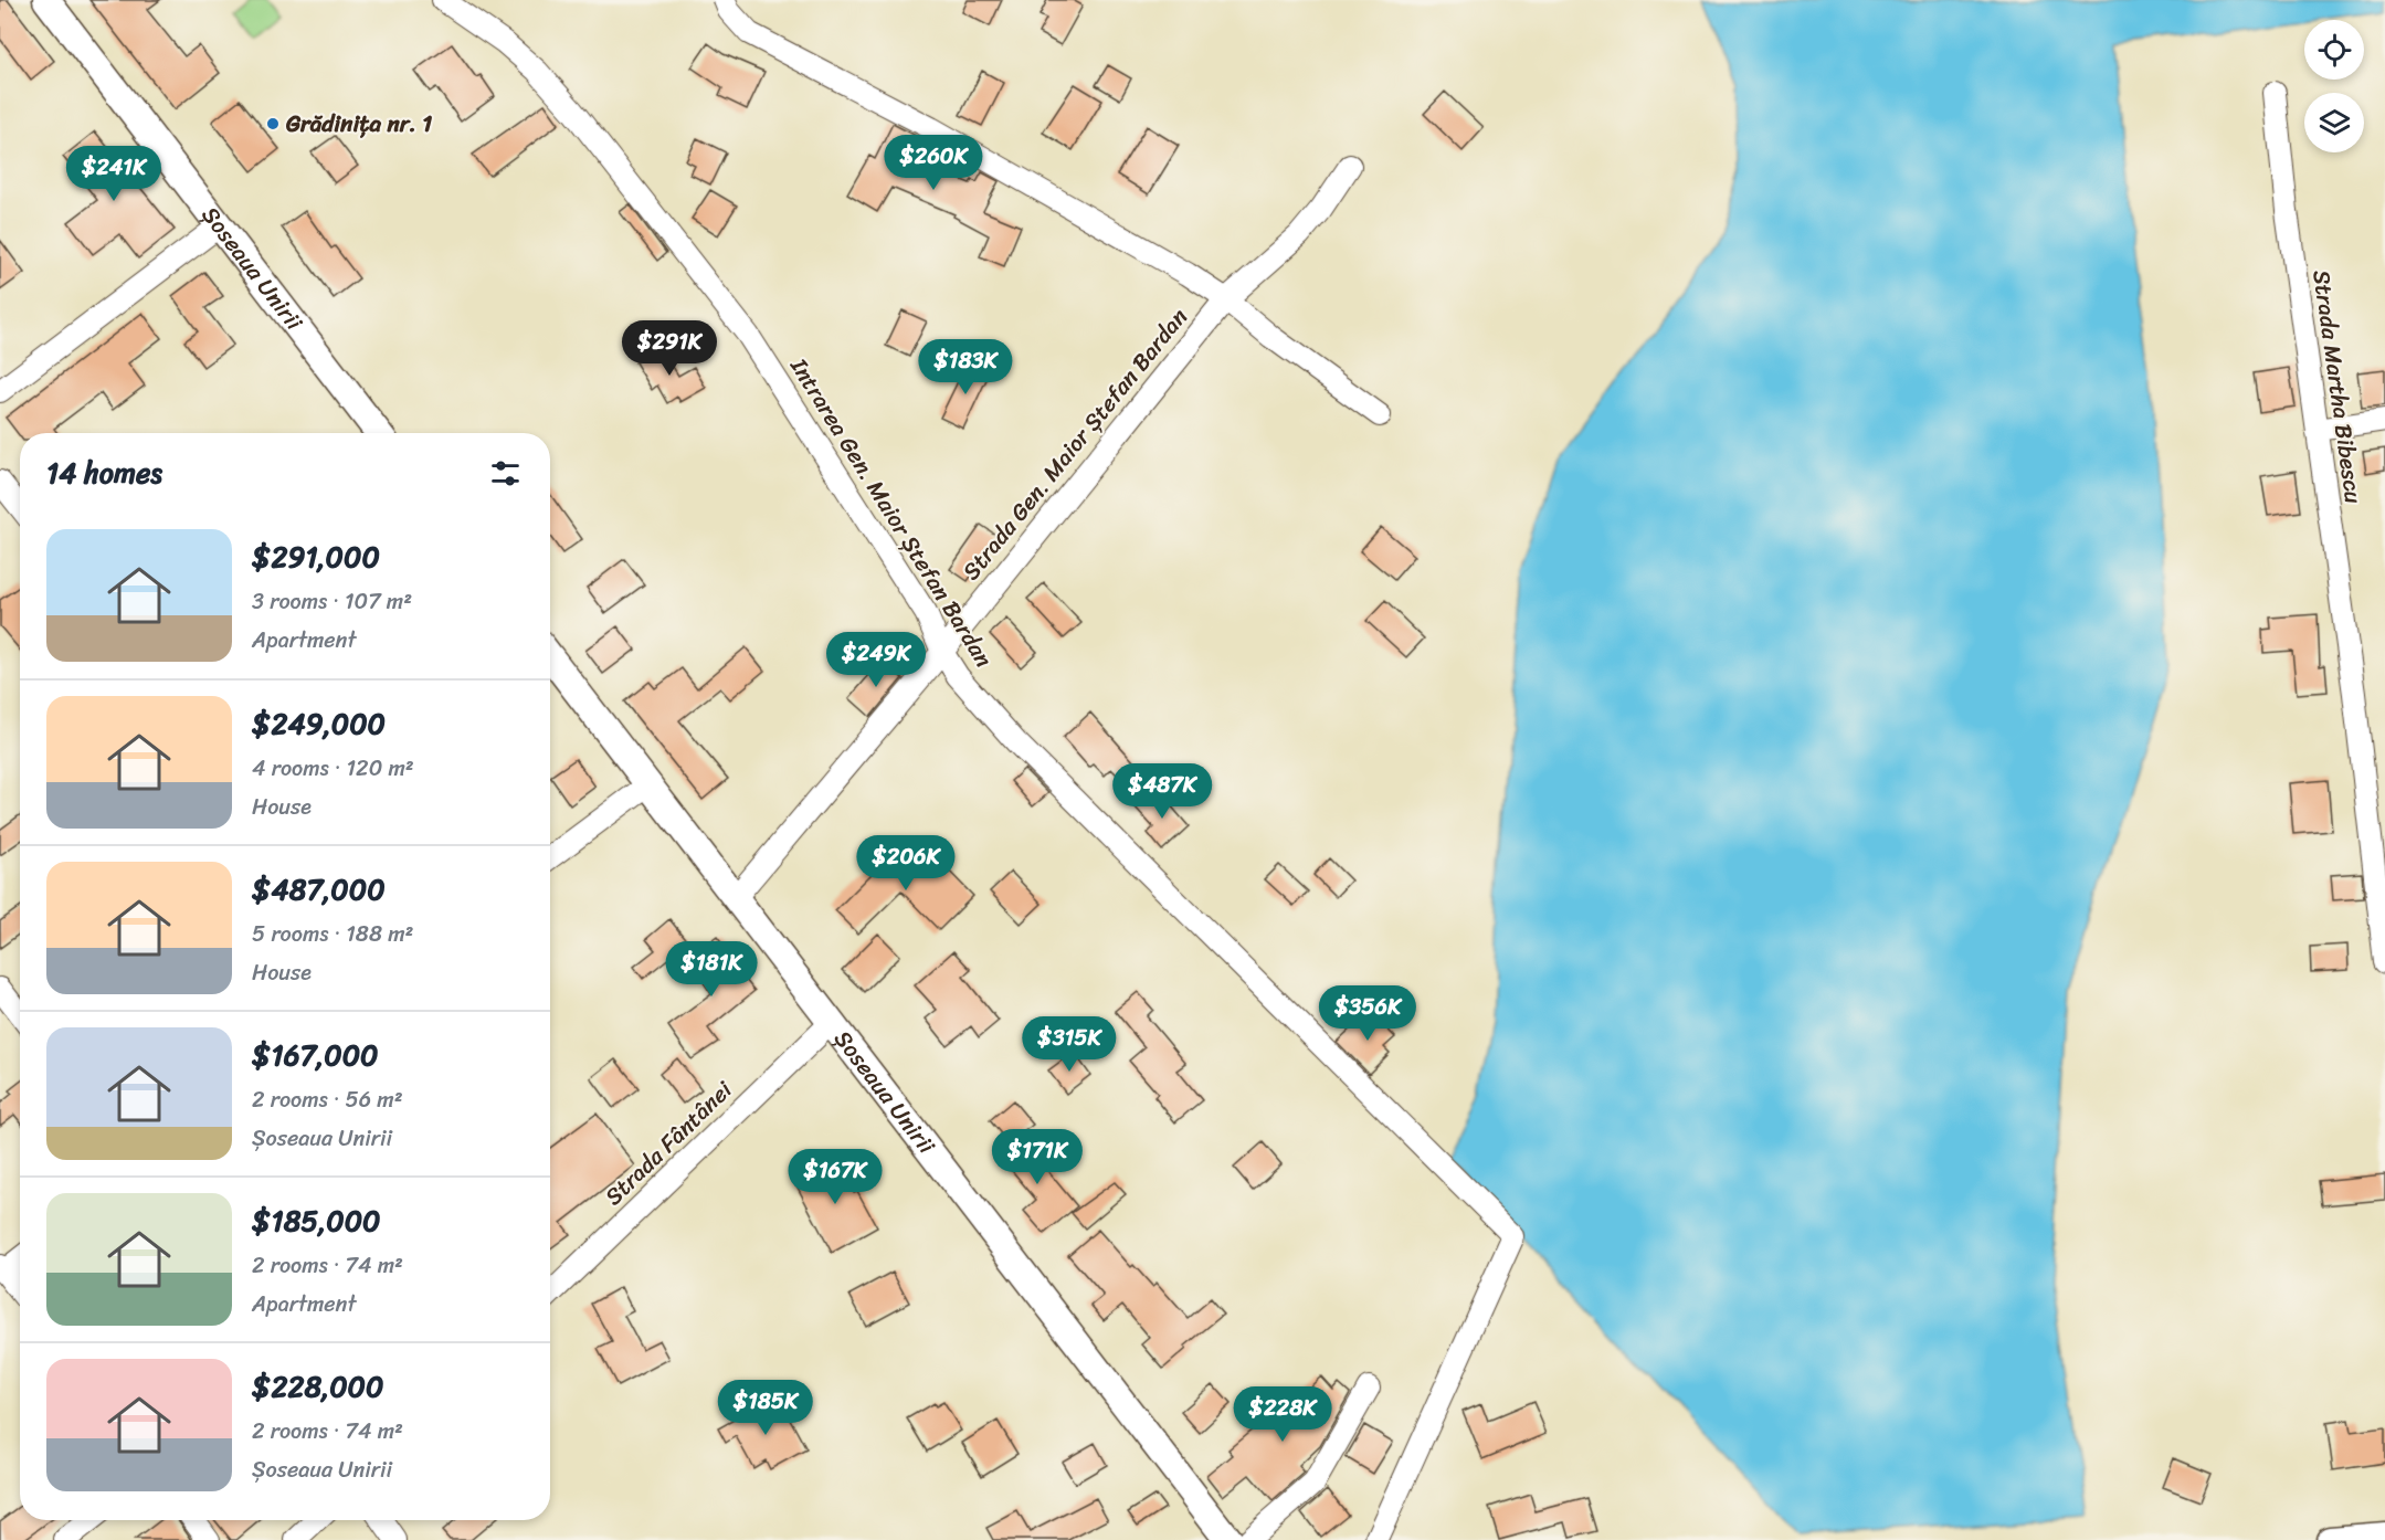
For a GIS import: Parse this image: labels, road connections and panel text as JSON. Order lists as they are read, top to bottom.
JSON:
{
  "streets": {
    "main road": ["Șoseaua Unirii"],
    "street": [
      "Strada Martha Bibescu",
      "Strada Gen. Maior Ștefan Bardan",
      "Intrarea Gen. Maior Ștefan Bardan",
      "Strada Fântânei"
    ]
  },
  "crossings": [
    ["Șoseaua Unirii", "Strada Gen. Maior Ștefan Bardan"],
    ["Șoseaua Unirii", "Strada Fântânei"],
    ["Strada Gen. Maior Ștefan Bardan", "Intrarea Gen. Maior Ștefan Bardan"]
  ],
  "places": ["Grădinița nr. 1"],
  "page": {
    "price": [
      "$260K",
      "$241K",
      "$291K",
      "$183K",
      "$249K",
      "$487K",
      "$206K",
      "$181K",
      "$356K",
      "$315K",
      "$171K",
      "$167K",
      "$185K",
      "$228K"
    ],
    "heading": "14 homes",
    "list": [
      {
        "name": "$291,000",
        "note": "3 rooms · 107 m² · Apartment"
      },
      {
        "name": "$249,000",
        "note": "4 rooms · 120 m² · House"
      },
      {
        "name": "$487,000",
        "note": "5 rooms · 188 m² · House"
      },
      {
        "name": "$167,000",
        "note": "2 rooms · 56 m² · Șoseaua Unirii"
      },
      {
        "name": "$185,000",
        "note": "2 rooms · 74 m² · Apartment"
      },
      {
        "name": "$228,000",
        "note": "2 rooms · 74 m² · Șoseaua Unirii"
      }
    ]
  }
}
